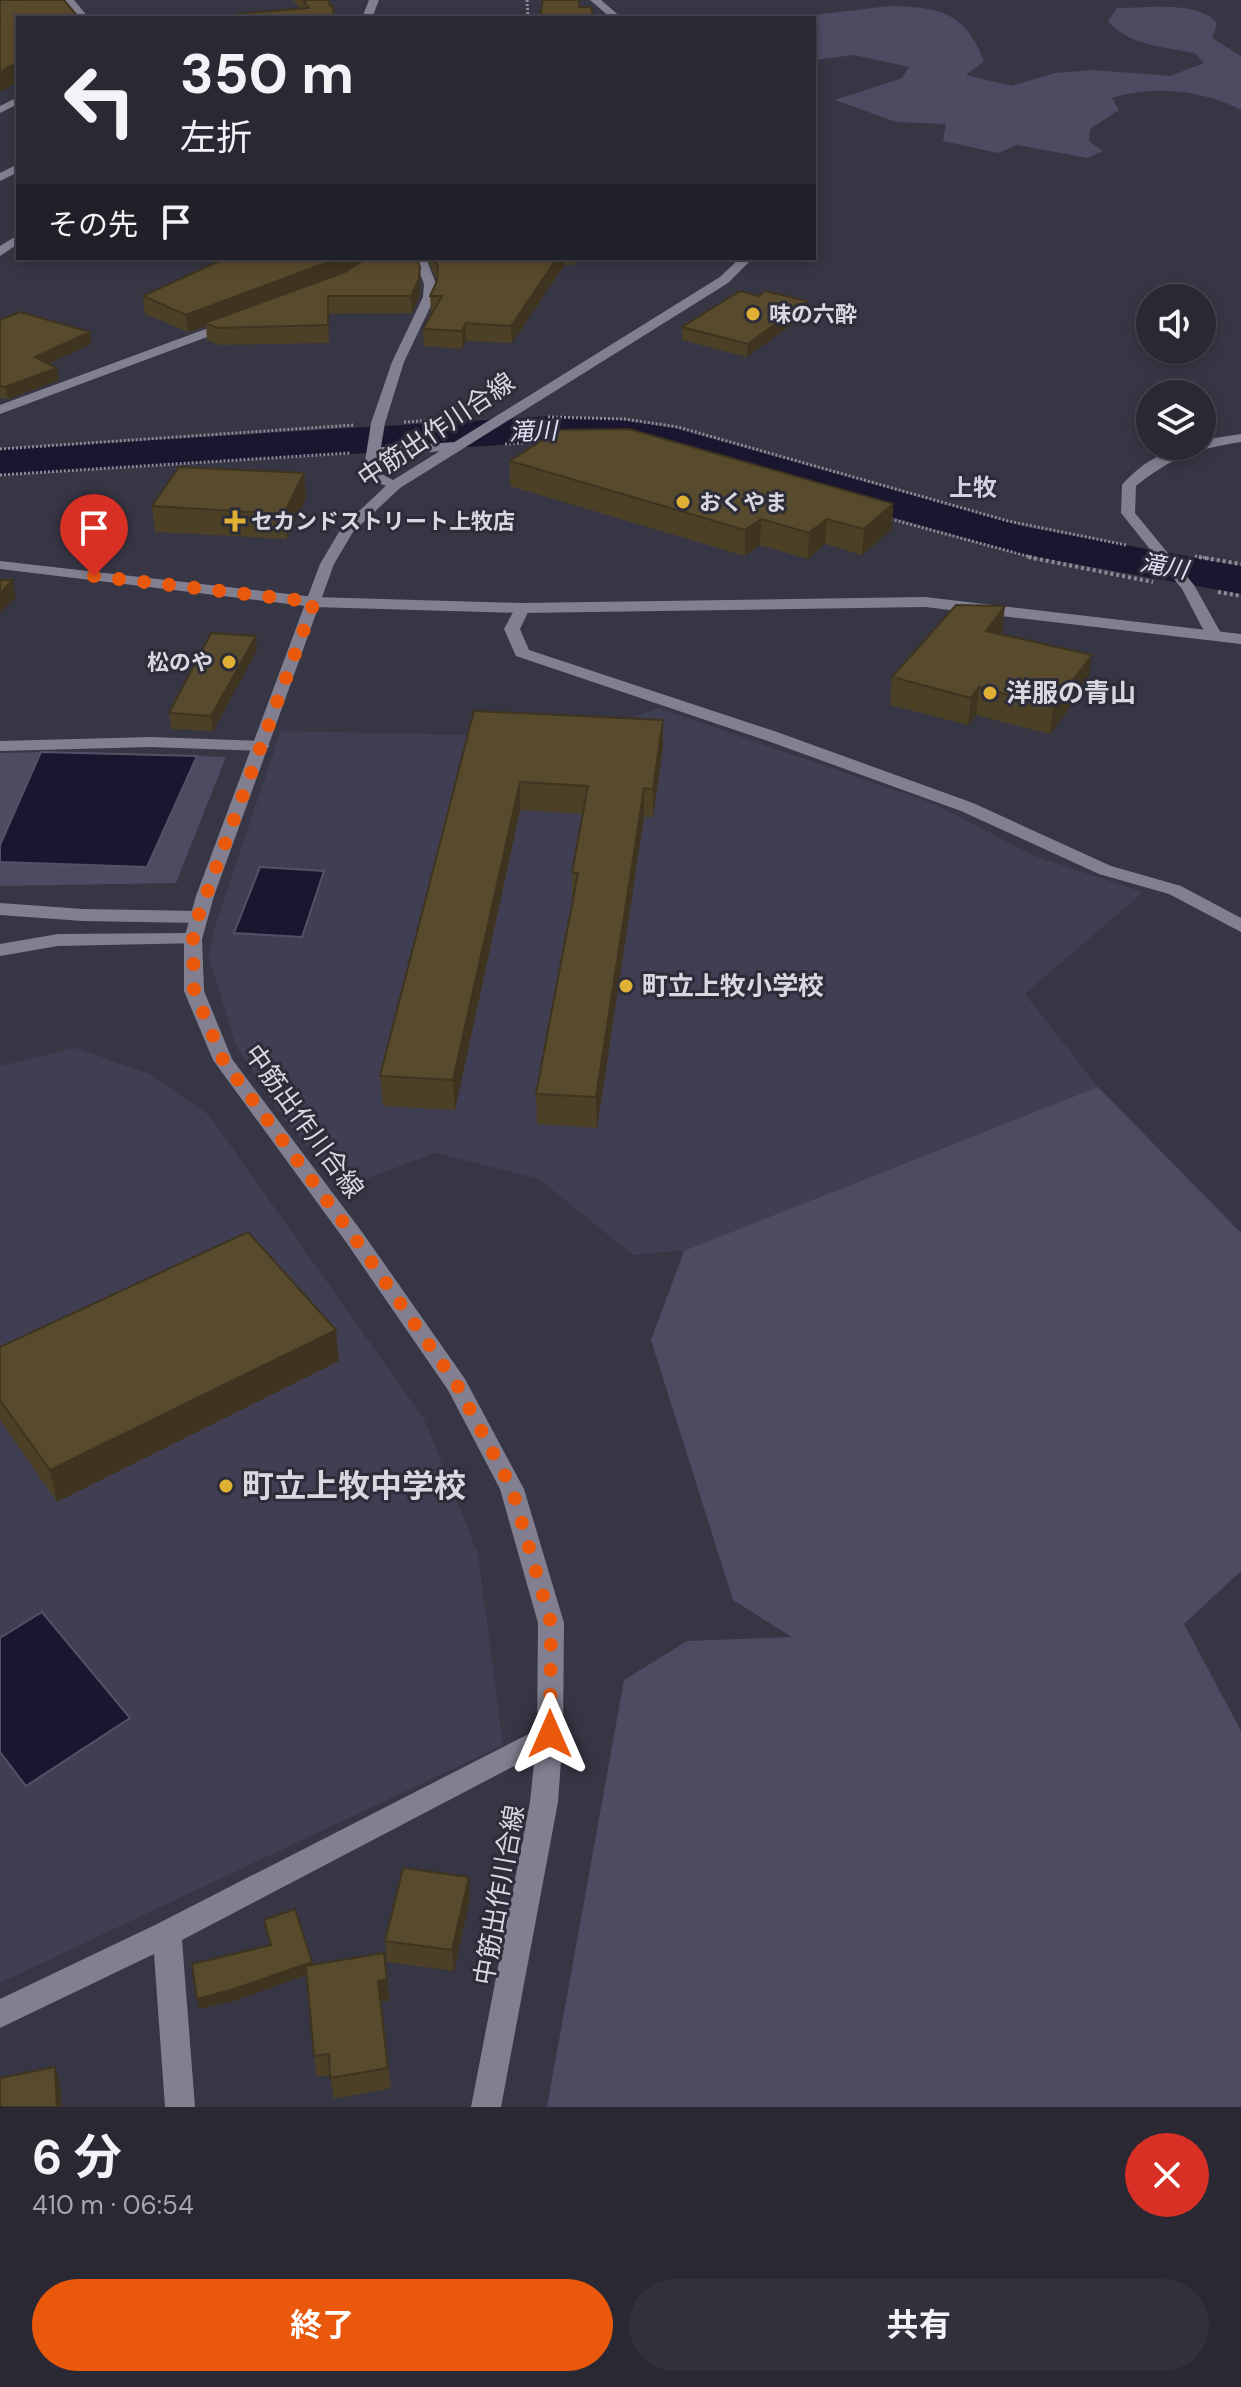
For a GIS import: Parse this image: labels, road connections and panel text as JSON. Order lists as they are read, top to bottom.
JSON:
{
  "streets": {
    "street": ["中筋出作川合線"]
  },
  "districts": ["上牧"],
  "water": ["滝川"],
  "places": {
    "other": [
      "味の六酔",
      "おくやま",
      "松のや",
      "洋服の青山",
      "町立上牧小学校",
      "町立上牧中学校"
    ],
    "health": ["セカンドストリート上牧店"]
  },
  "page": {
    "turn": ["350 m", "左折"],
    "then": "その先",
    "heading": ["6 分", "410 m · 06:54"],
    "buttons": ["終了", "共有"]
  }
}
